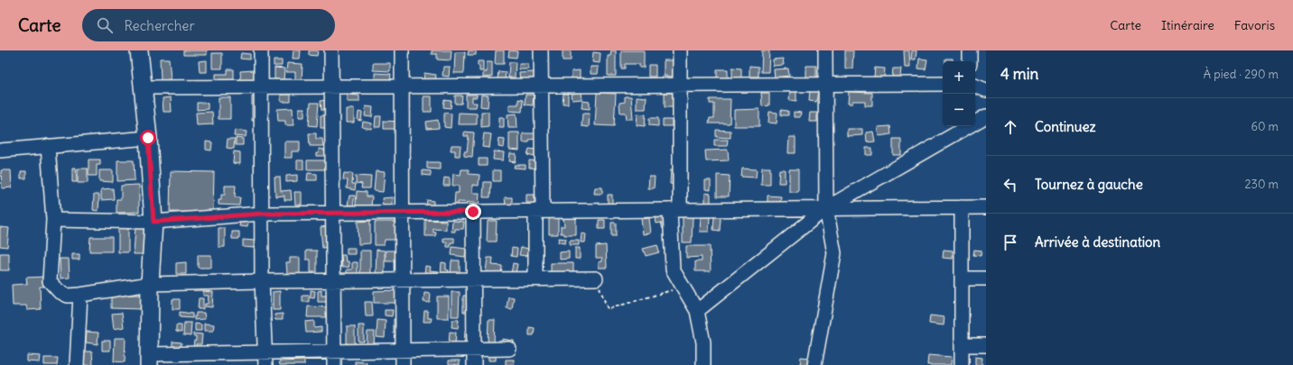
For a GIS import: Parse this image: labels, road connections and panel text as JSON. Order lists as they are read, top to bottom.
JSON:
{
  "page": {
    "header": "Carte",
    "search": "Rechercher",
    "nav": ["Carte", "Itinéraire", "Favoris"],
    "heading": ["4 min", "À pied · 290 m"],
    "map_buttons": ["+", "−"],
    "list": [
      ["Continuez", "60 m"],
      ["Tournez à gauche", "230 m"],
      "Arrivée à destination"
    ]
  }
}
